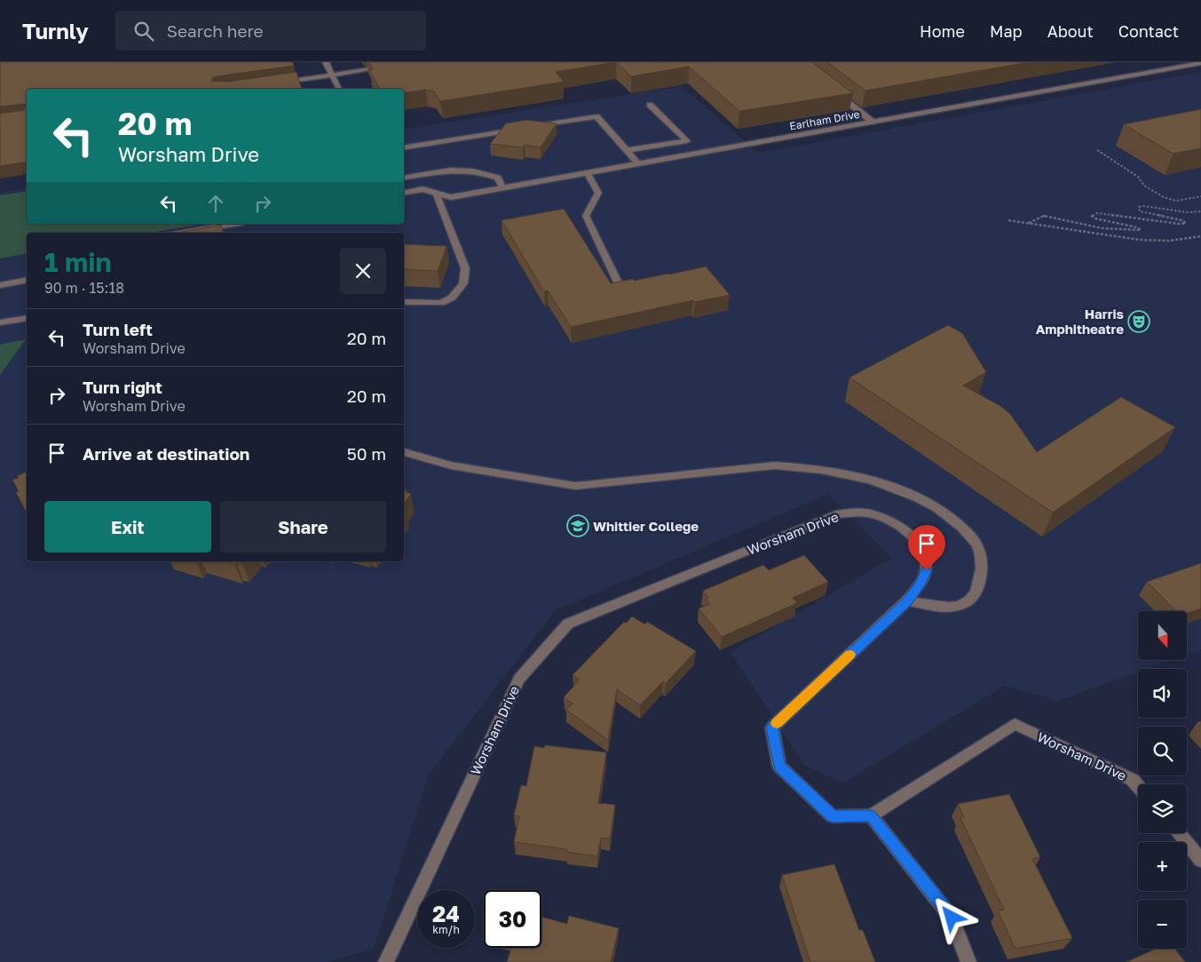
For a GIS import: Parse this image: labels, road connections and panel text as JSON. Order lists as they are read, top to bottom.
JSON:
{
  "streets": {
    "street": ["Earlham Drive", "Worsham Drive"]
  },
  "places": {
    "theatre": ["Harris Amphitheatre"],
    "school or university": ["Whittier College"]
  },
  "north": "bottom",
  "page": {
    "header": "Turnly",
    "search": "Search here",
    "nav": [
      "Home",
      "Map",
      "About",
      "Contact"
    ],
    "turn": ["20 m", "Worsham Drive"],
    "heading": ["1 min", "90 m · 15:18"],
    "list": [
      {
        "name": "Turn left",
        "note": "Worsham Drive",
        "value": "20 m"
      },
      {
        "name": "Turn right",
        "note": "Worsham Drive",
        "value": "20 m"
      },
      {
        "name": "Arrive at destination",
        "value": "50 m"
      }
    ],
    "buttons": ["Exit", "Share"],
    "map_buttons": ["+", "−"],
    "speed": "24 km/h",
    "limit": "30"
  }
}
